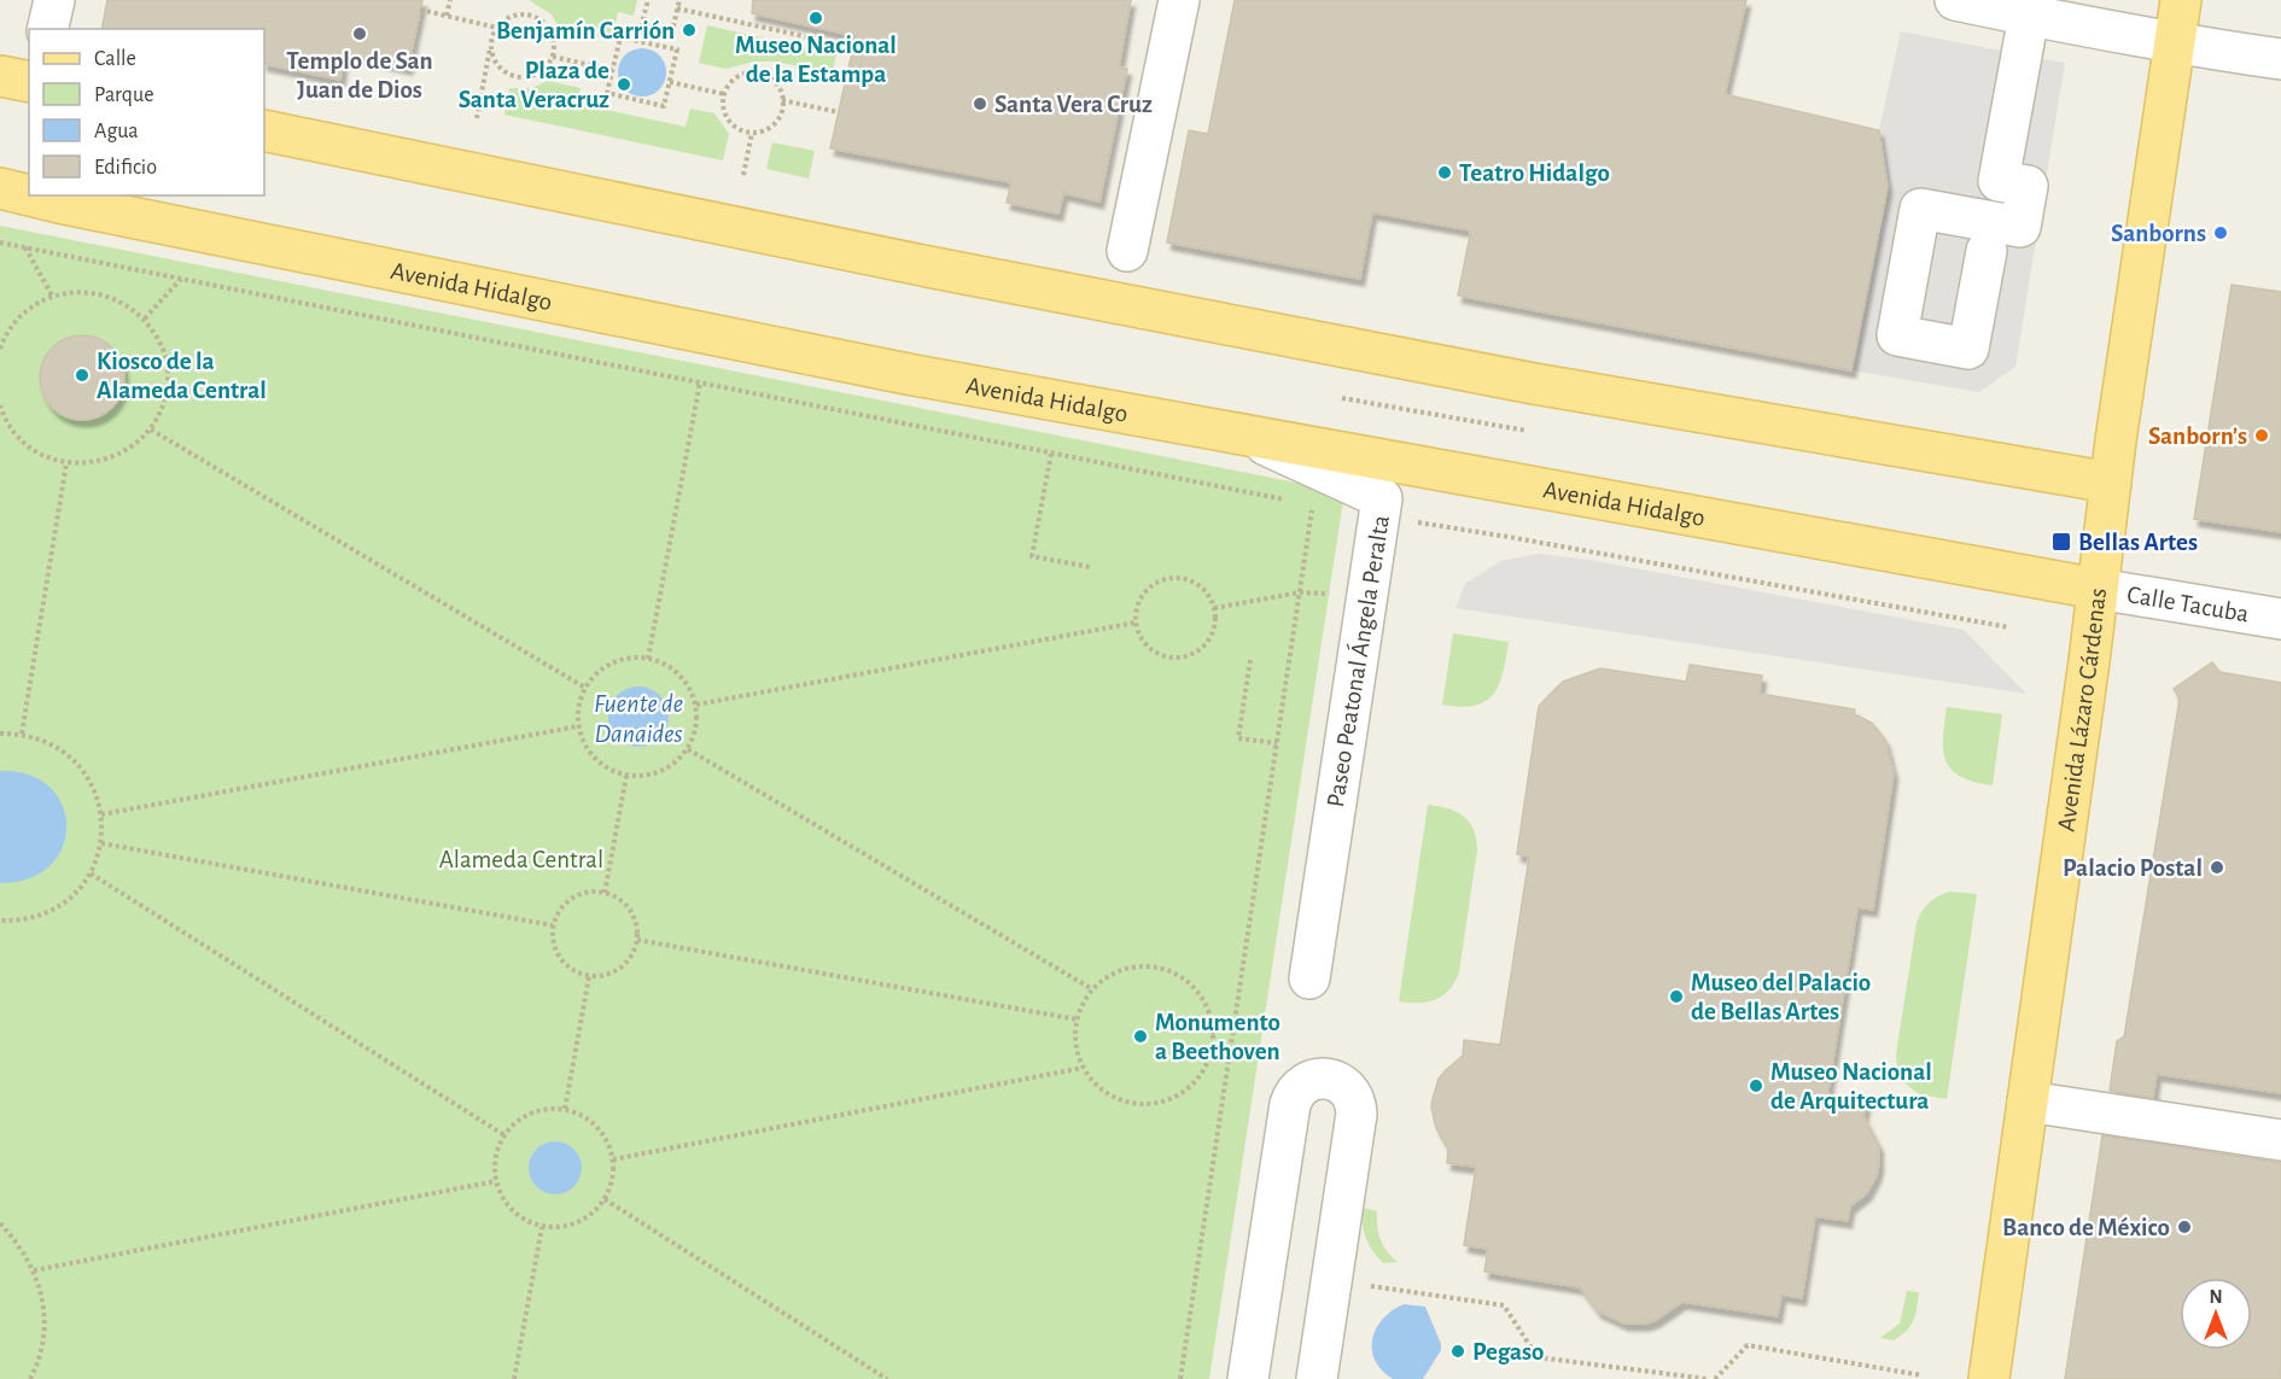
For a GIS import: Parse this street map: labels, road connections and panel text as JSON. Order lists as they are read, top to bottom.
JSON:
{
  "streets": {
    "main road": ["Avenida Hidalgo", "Avenida Lázaro Cárdenas"],
    "street": ["Calle Tacuba", "Paseo Peatonal Ángela Peralta"]
  },
  "crossings": [
    ["Avenida Hidalgo", "Calle Tacuba"],
    ["Avenida Hidalgo", "Paseo Peatonal Ángela Peralta"],
    ["Avenida Hidalgo", "Avenida Lázaro Cárdenas"],
    ["Calle Tacuba", "Avenida Lázaro Cárdenas"]
  ],
  "water": ["Fuente de Danaides"],
  "parks": ["Alameda Central"],
  "places": {
    "other": [
      "Museo Nacional de la Estampa",
      "Benjamín Carrión",
      "Templo de San Juan de Dios",
      "Plaza de Santa Veracruz",
      "Santa Vera Cruz",
      "Teatro Hidalgo",
      "Sanborns",
      "Kiosco de la Alameda Central",
      "Sanborn’s",
      "Palacio Postal",
      "Museo del Palacio de Bellas Artes",
      "Monumento a Beethoven",
      "Museo Nacional de Arquitectura",
      "Banco de México",
      "Pegaso"
    ],
    "transit": ["Bellas Artes"]
  },
  "legend": [
    "Calle",
    "Parque",
    "Agua",
    "Edificio"
  ],
  "north": "top"
}
